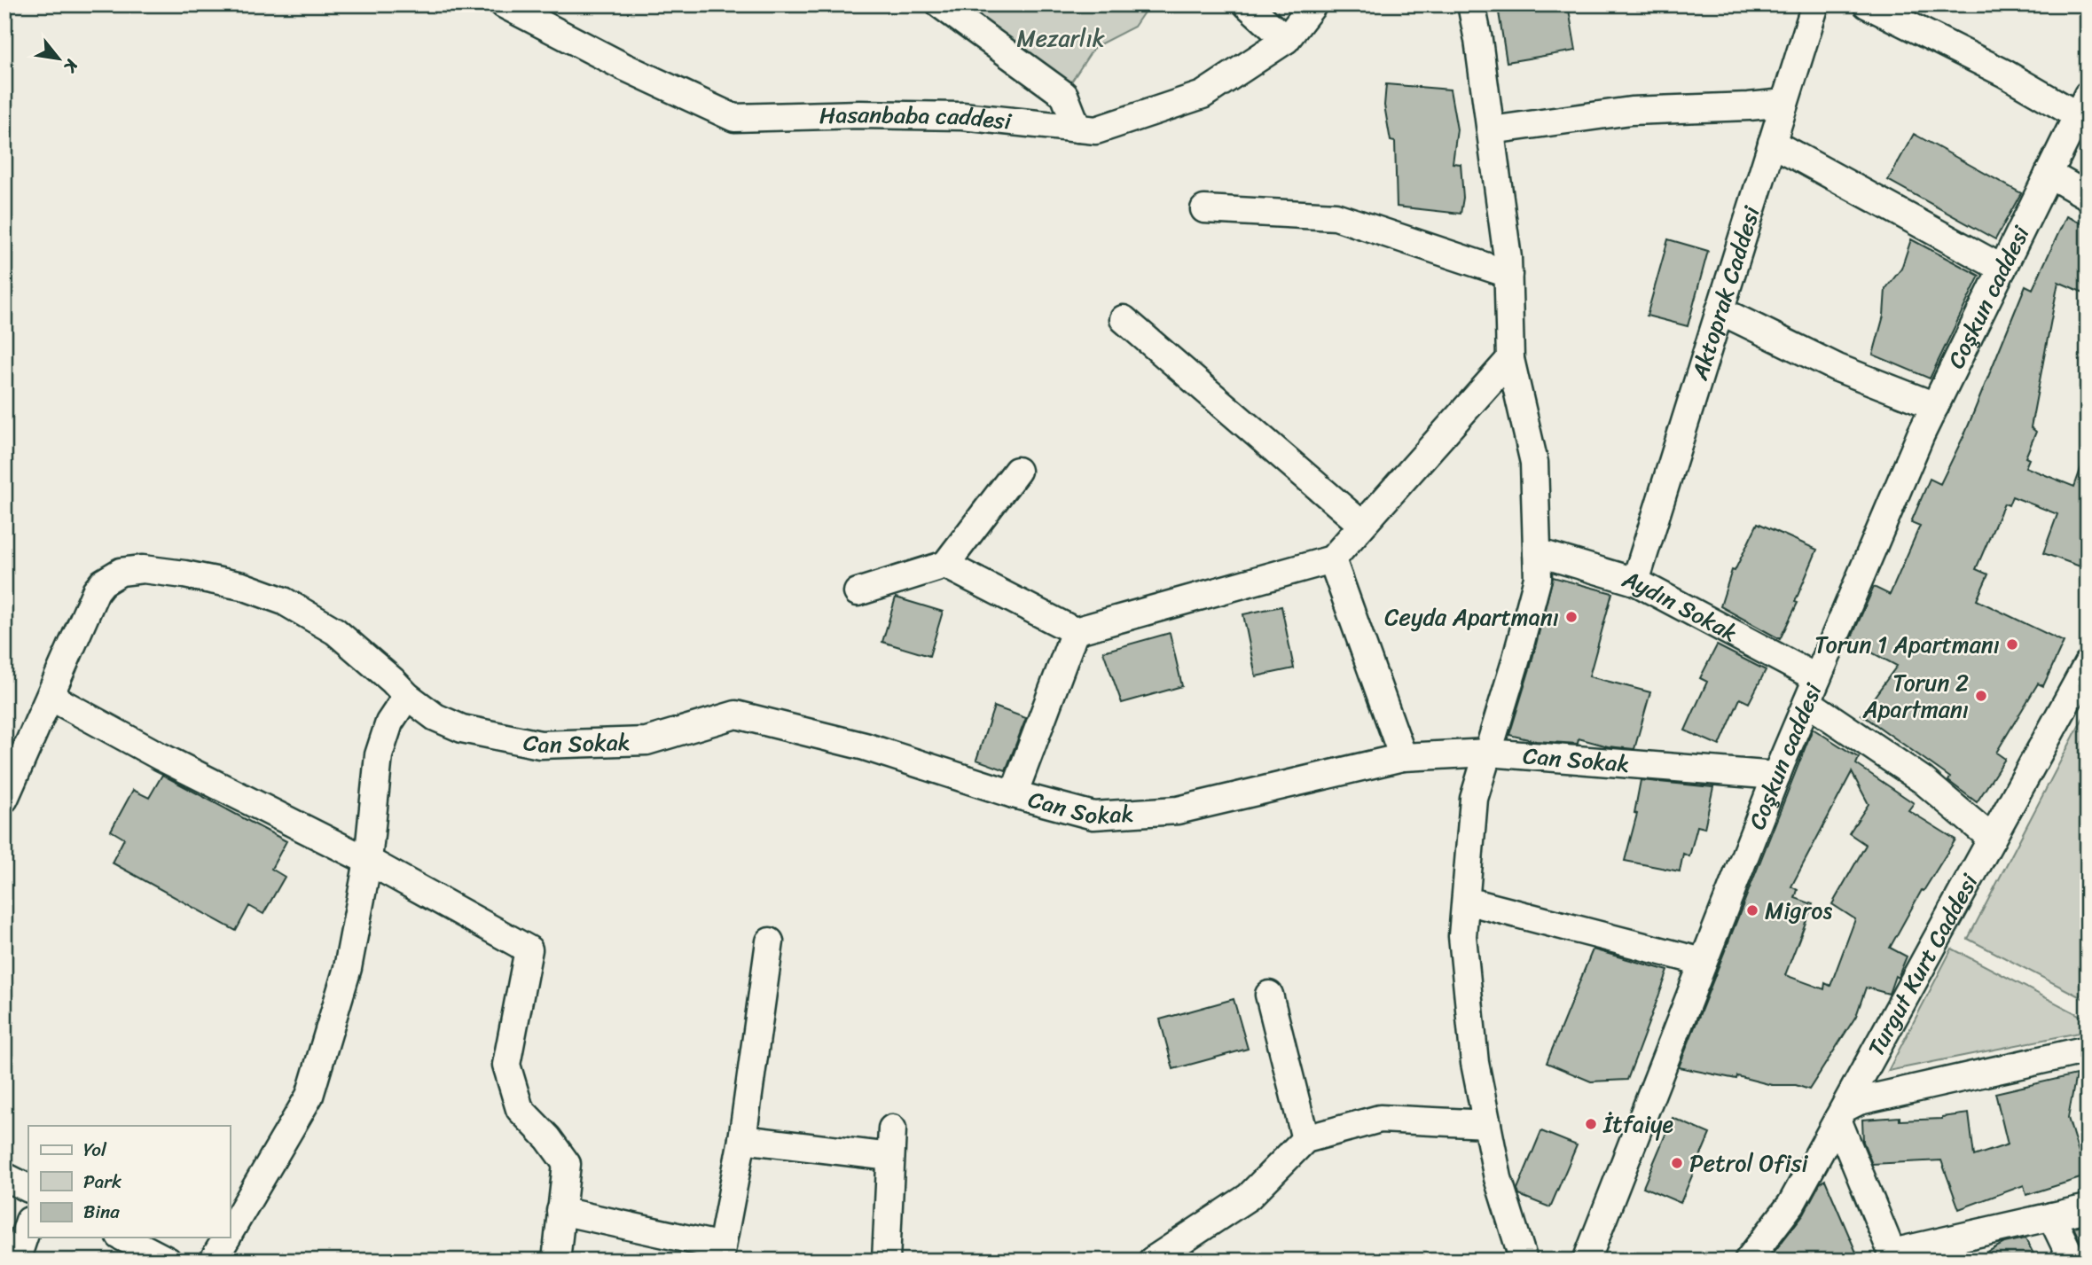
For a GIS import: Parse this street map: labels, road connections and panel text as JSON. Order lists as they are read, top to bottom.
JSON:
{
  "streets": {
    "street": [
      "Hasanbaba caddesi",
      "Aktoprak Caddesi",
      "Coşkun caddesi",
      "Aydın Sokak",
      "Can Sokak",
      "Turgut Kurt Caddesi"
    ]
  },
  "crossings": [
    ["Aktoprak Caddesi", "Aydın Sokak"],
    ["Coşkun caddesi", "Aydın Sokak"],
    ["Coşkun caddesi", "Can Sokak"]
  ],
  "parks": ["Mezarlık"],
  "places": [
    "Ceyda Apartmanı",
    "Torun 1 Apartmanı",
    "Torun 2 Apartmanı",
    "Migros",
    "İtfaiye",
    "Petrol Ofisi"
  ],
  "legend": ["Yol", "Park", "Bina"],
  "north": "bottom right"
}
